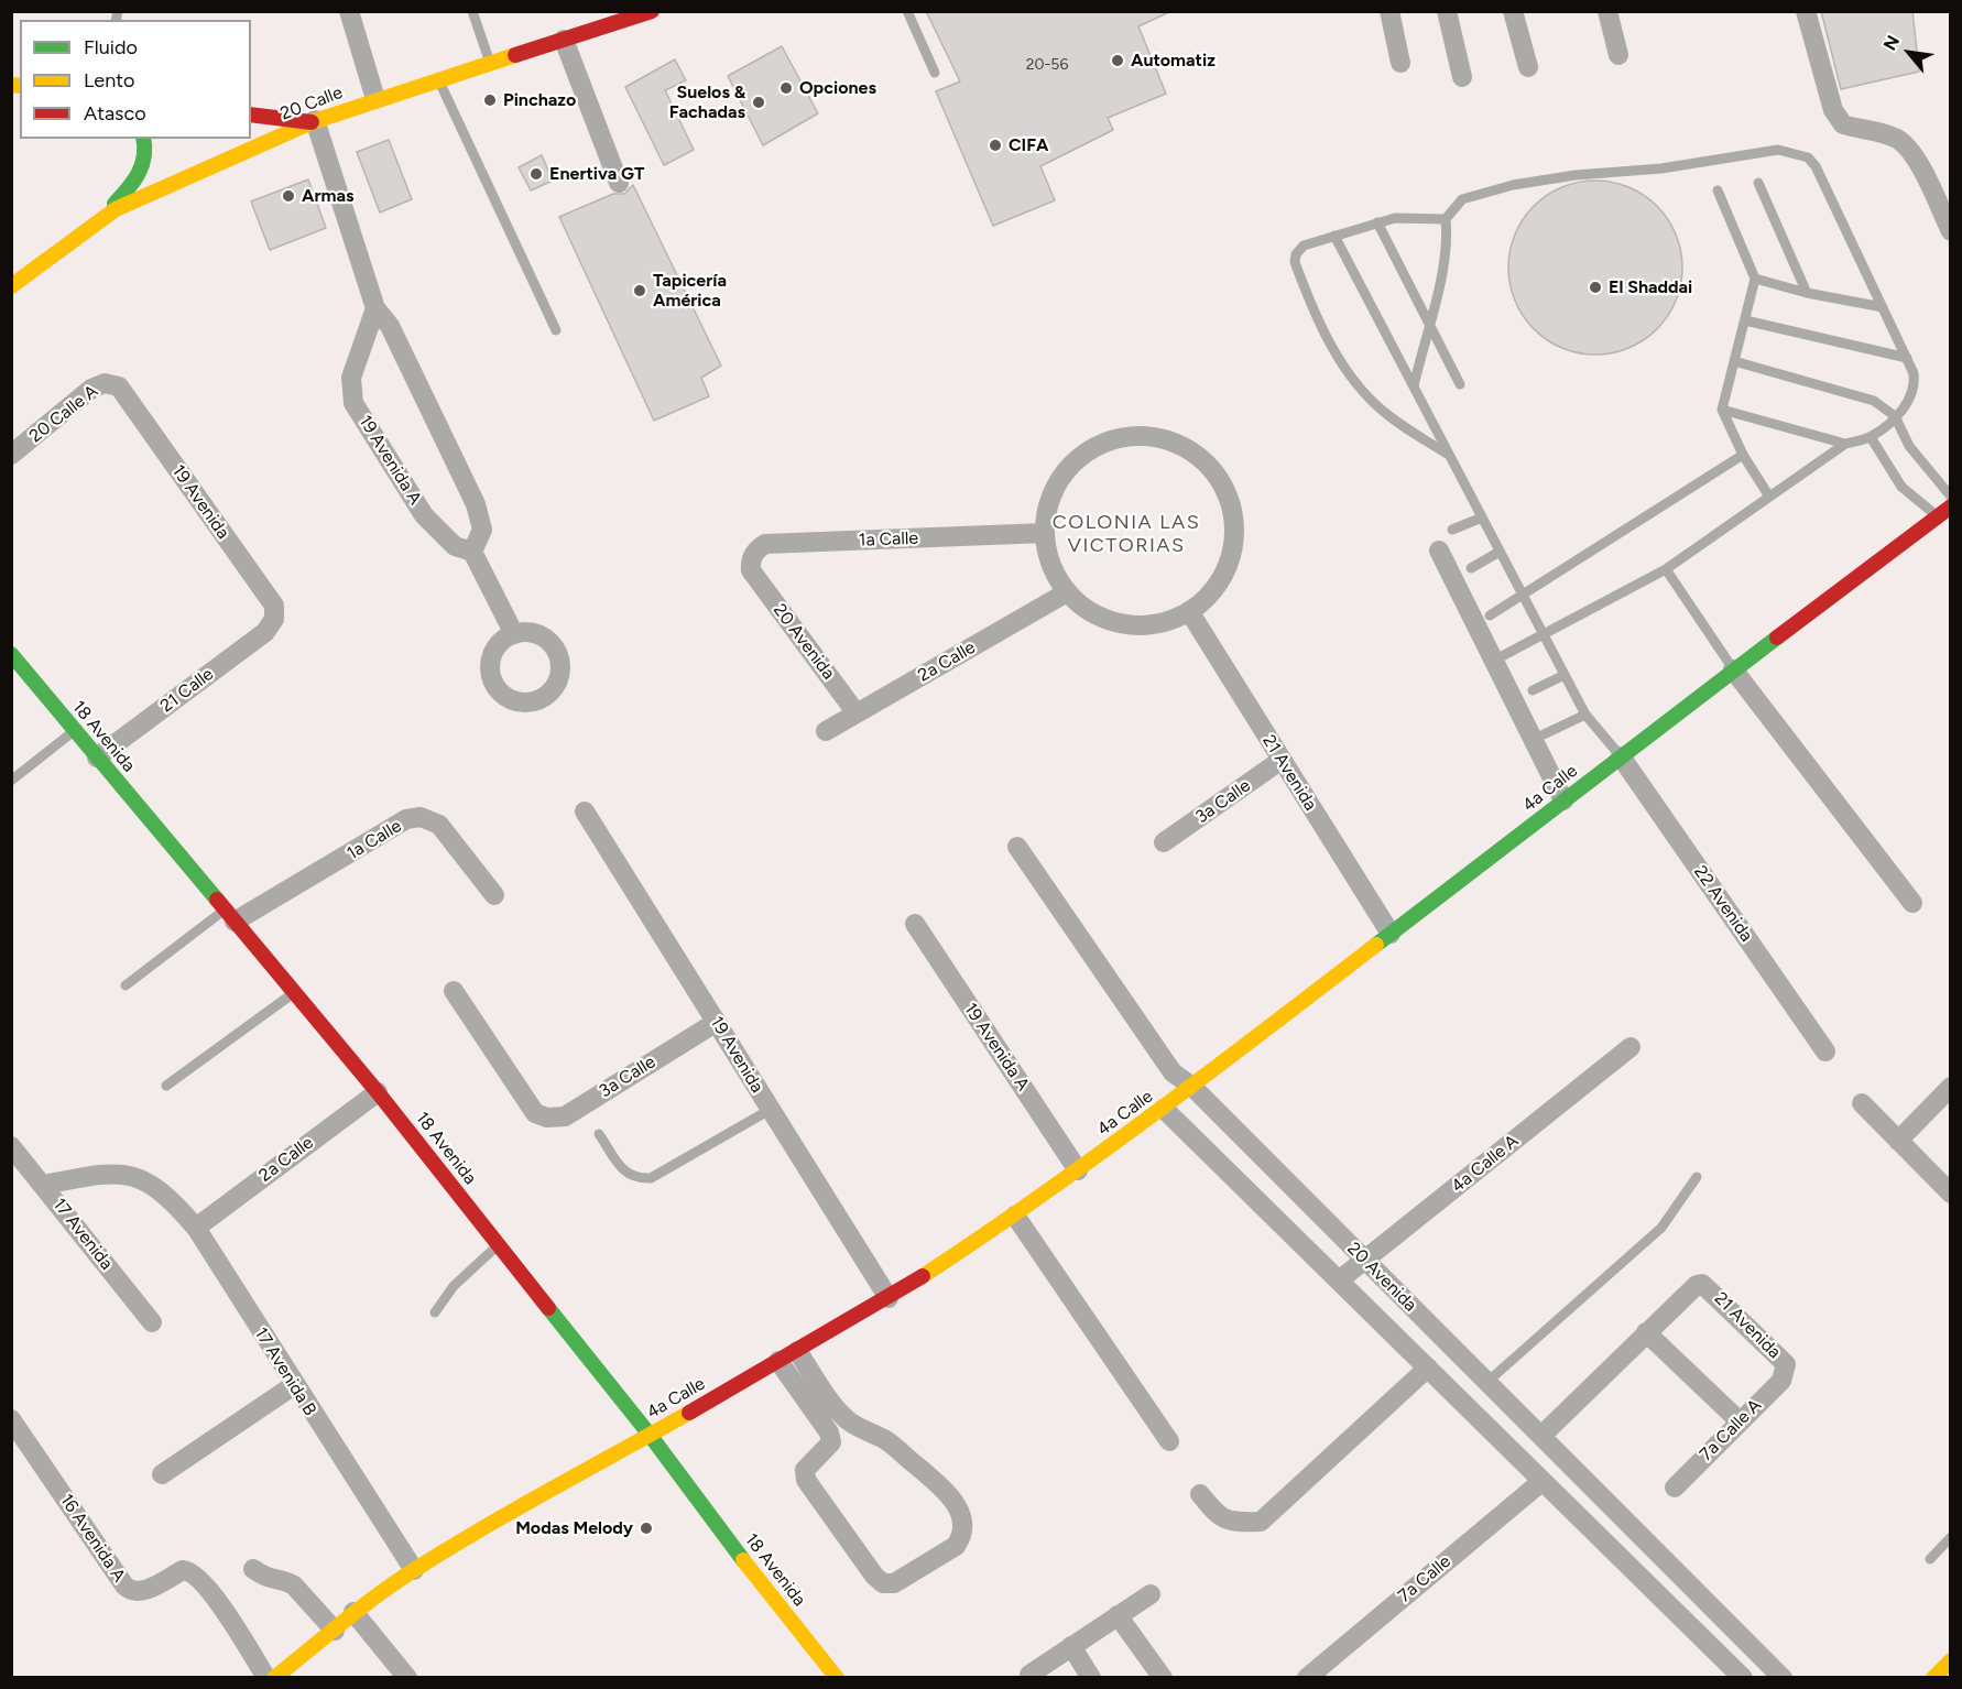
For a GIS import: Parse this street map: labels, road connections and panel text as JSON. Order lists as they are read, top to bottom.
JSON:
{
  "streets": {
    "street": [
      "20 Calle",
      "20 Calle A",
      "19 Avenida A",
      "19 Avenida",
      "1a Calle",
      "20 Avenida",
      "2a Calle",
      "21 Calle",
      "18 Avenida",
      "21 Avenida",
      "4a Calle",
      "3a Calle",
      "22 Avenida",
      "4a Calle A",
      "17 Avenida",
      "17 Avenida B",
      "7a Calle A",
      "16 Avenida A",
      "7a Calle"
    ]
  },
  "crossings": [
    ["20 Calle A", "19 Avenida"],
    ["19 Avenida A", "4a Calle"],
    ["19 Avenida", "21 Calle"],
    ["19 Avenida", "4a Calle"],
    ["19 Avenida", "3a Calle"],
    ["1a Calle", "20 Avenida"],
    ["1a Calle", "2a Calle"],
    ["1a Calle", "18 Avenida"],
    ["1a Calle", "21 Avenida"],
    ["20 Avenida", "2a Calle"],
    ["20 Avenida", "4a Calle"],
    ["20 Avenida", "4a Calle A"],
    ["20 Avenida", "7a Calle"],
    ["2a Calle", "18 Avenida"],
    ["2a Calle", "21 Avenida"],
    ["2a Calle", "17 Avenida B"],
    ["21 Calle", "18 Avenida"],
    ["18 Avenida", "4a Calle"],
    ["21 Avenida", "4a Calle"],
    ["21 Avenida", "3a Calle"],
    ["21 Avenida", "7a Calle A"],
    ["4a Calle", "22 Avenida"],
    ["4a Calle", "17 Avenida B"],
    ["17 Avenida", "17 Avenida B"]
  ],
  "districts": ["COLONIA LAS VICTORIAS"],
  "places": [
    "Automatiz",
    "Opciones",
    "Pinchazo",
    "Suelos & Fachadas",
    "CIFA",
    "Enertiva GT",
    "Armas",
    "El Shaddai",
    "Tapicería América",
    "Modas Melody"
  ],
  "house_numbers": ["20-56"],
  "legend": ["Fluido", "Lento", "Atasco"],
  "north": "top left"
}
